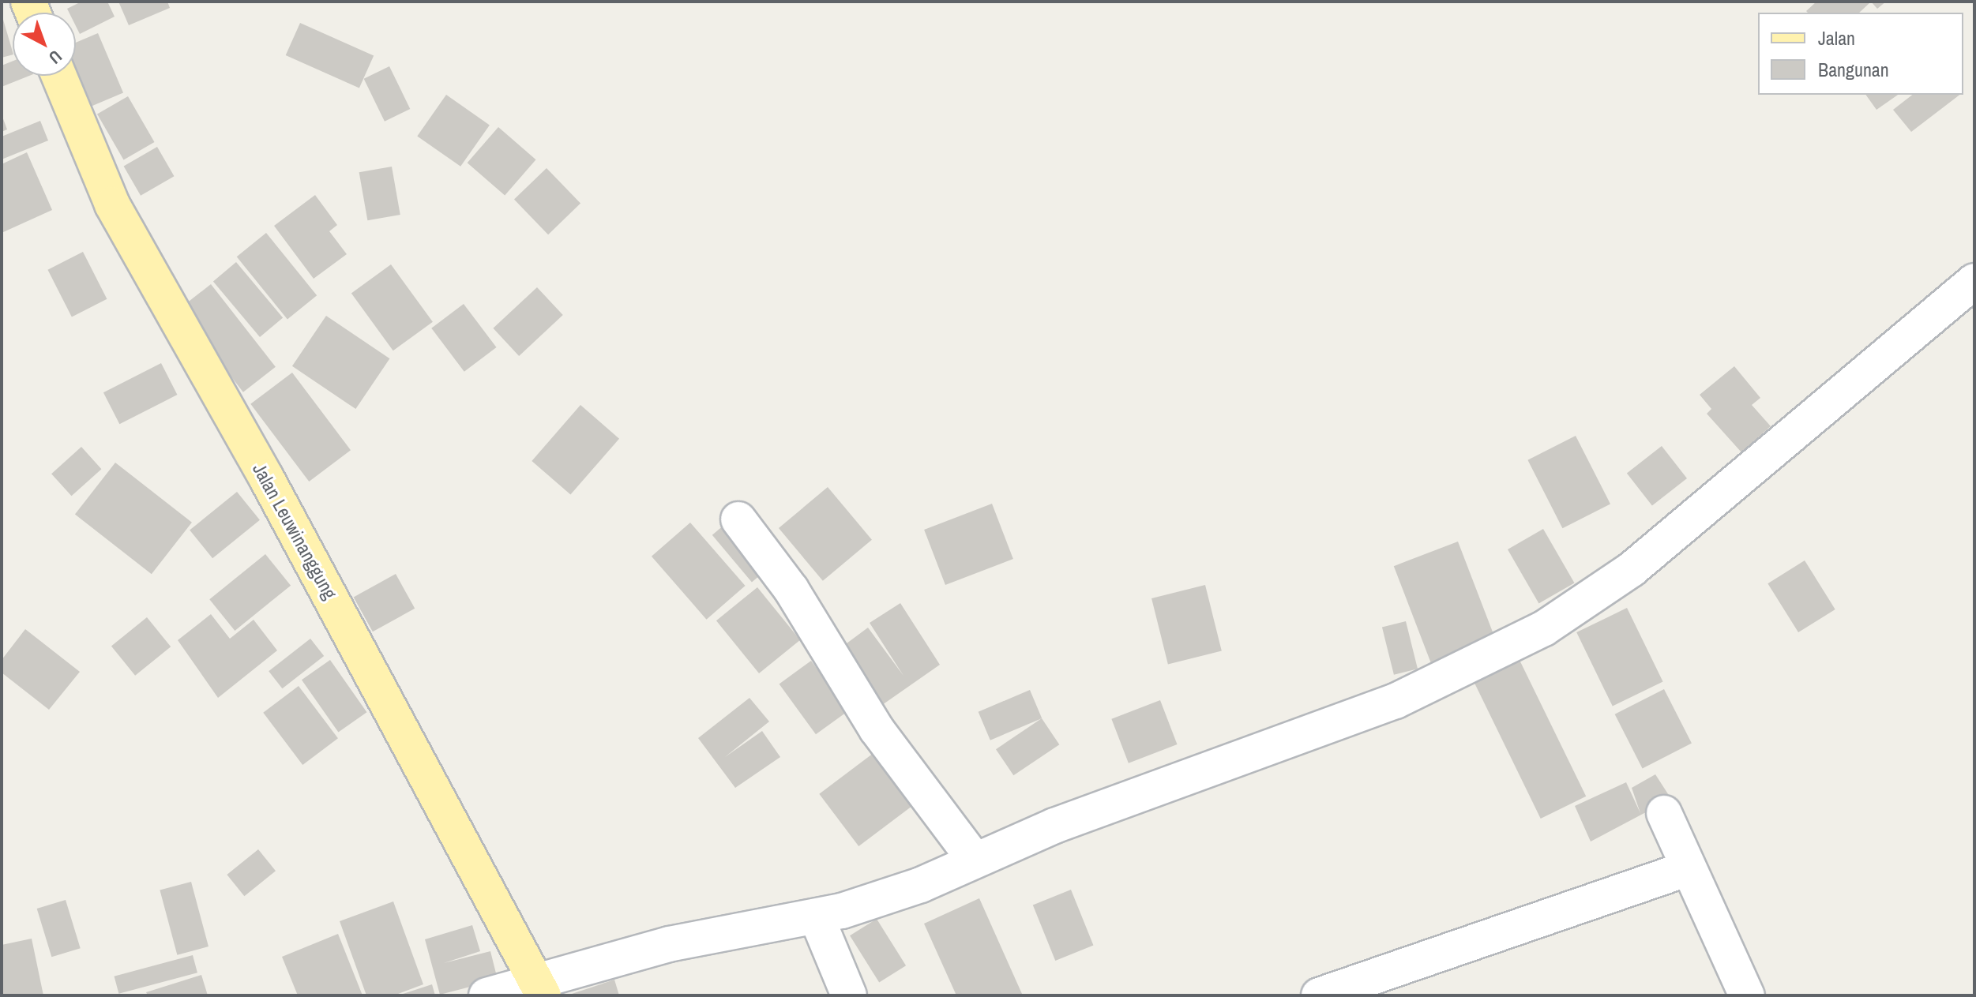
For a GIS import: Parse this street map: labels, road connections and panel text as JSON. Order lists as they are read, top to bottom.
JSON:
{
  "streets": {
    "main road": ["Jalan Leuwinanggung"]
  },
  "legend": ["Jalan", "Bangunan"],
  "north": "bottom right"
}
